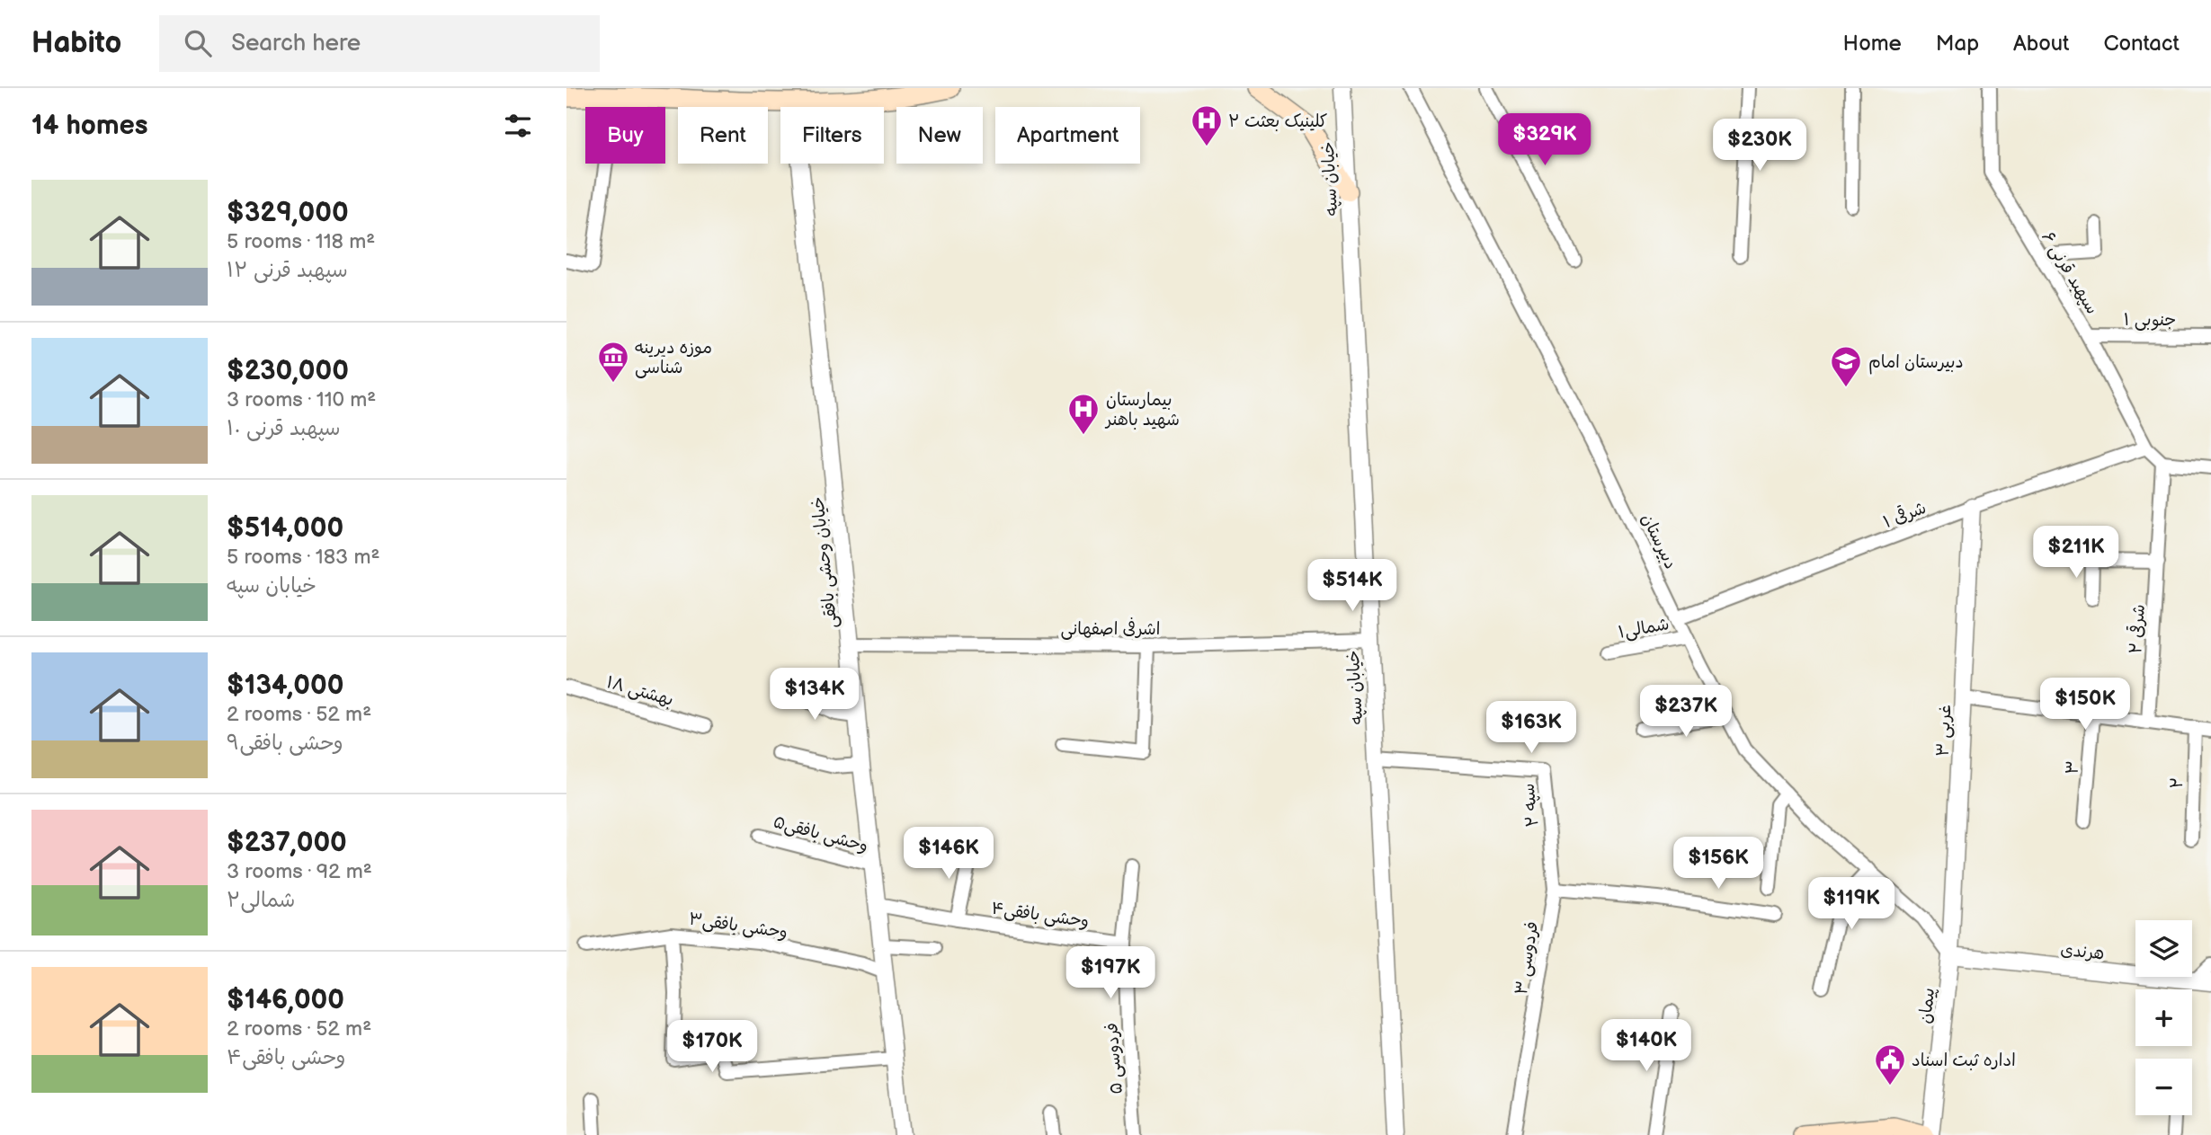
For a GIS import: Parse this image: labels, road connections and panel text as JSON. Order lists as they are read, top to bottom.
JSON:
{
  "streets": {
    "street": [
      "خیابان سپه",
      "سپهبد قرنی ۶",
      "۱ جنوبی",
      "شرقی ۱",
      "دبیرستان",
      "خیابان وحشی بافقی",
      "شمالی۱",
      "اشرفی اصفهانی",
      "شرقی ۲",
      "بهشتی ۱۸",
      "۳ غربی",
      "۳",
      "۲",
      "سپه ۲",
      "وحشی بافقی۵",
      "وحشی بافقی۴",
      "وحشی بافقی۳",
      "هرندی",
      "فردوسی ۳",
      "پیمان",
      "فردوسی ۵"
    ]
  },
  "crossings": [
    ["خیابان سپه", "اشرفی اصفهانی"],
    ["خیابان سپه", "سپه ۲"],
    ["سپهبد قرنی ۶", "۱ جنوبی"],
    ["سپهبد قرنی ۶", "شرقی ۱"],
    ["سپهبد قرنی ۶", "شرقی ۲"],
    ["شرقی ۱", "دبیرستان"],
    ["شرقی ۱", "۳ غربی"],
    ["دبیرستان", "شمالی۱"],
    ["دبیرستان", "۳ غربی"],
    ["دبیرستان", "هرندی"],
    ["دبیرستان", "پیمان"],
    ["خیابان وحشی بافقی", "اشرفی اصفهانی"],
    ["خیابان وحشی بافقی", "وحشی بافقی۵"],
    ["خیابان وحشی بافقی", "وحشی بافقی۴"],
    ["خیابان وحشی بافقی", "وحشی بافقی۳"],
    ["۳ غربی", "هرندی"],
    ["۳ غربی", "پیمان"],
    ["سپه ۲", "فردوسی ۳"],
    ["وحشی بافقی۴", "فردوسی ۵"],
    ["هرندی", "پیمان"]
  ],
  "places": {
    "hospital": ["کلینیک بعثت ۲", "بیمارستان شهید باهنر"],
    "museum": ["موزه دیرینه شناسی"],
    "school or university": ["دبیرستان امام"],
    "public building": ["اداره ثبت اسناد"]
  },
  "page": {
    "header": "Habito",
    "search": "Search here",
    "nav": [
      "Home",
      "Map",
      "About",
      "Contact"
    ],
    "heading": "14 homes",
    "chip": [
      "Buy",
      "Rent",
      "Filters",
      "New",
      "Apartment"
    ],
    "price": [
      "$329K",
      "$230K",
      "$211K",
      "$514K",
      "$134K",
      "$150K",
      "$237K",
      "$163K",
      "$146K",
      "$156K",
      "$119K",
      "$197K",
      "$140K",
      "$170K"
    ],
    "list": [
      {
        "name": "$329,000",
        "note": "5 rooms · 118 m² · سپهبد قرنی ۱۲"
      },
      {
        "name": "$230,000",
        "note": "3 rooms · 110 m² · سپهبد قرنی ۱۰"
      },
      {
        "name": "$514,000",
        "note": "5 rooms · 183 m² · خیابان سپه"
      },
      {
        "name": "$134,000",
        "note": "2 rooms · 52 m² · وحشی بافقی۹"
      },
      {
        "name": "$237,000",
        "note": "3 rooms · 92 m² · شمالی۲"
      },
      {
        "name": "$146,000",
        "note": "2 rooms · 52 m² · وحشی بافقی۴"
      }
    ],
    "map_buttons": ["+", "−"]
  }
}
